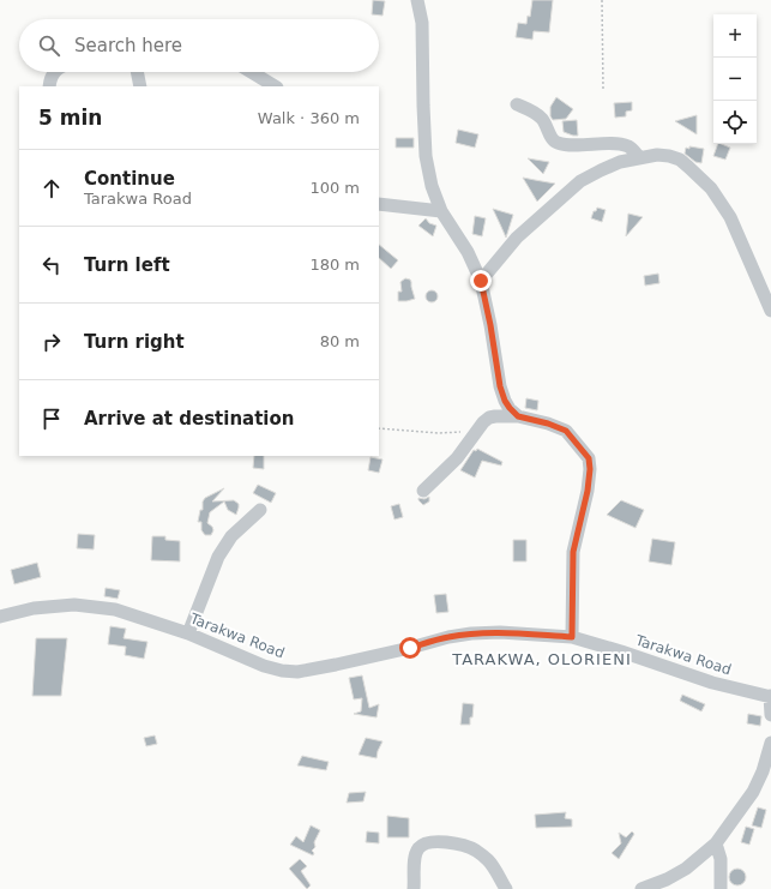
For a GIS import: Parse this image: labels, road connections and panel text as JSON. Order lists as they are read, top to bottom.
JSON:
{
  "streets": {
    "street": ["Tarakwa Road"]
  },
  "districts": ["TARAKWA, OLORIENI"],
  "page": {
    "map_buttons": ["+", "−"],
    "search": "Search here",
    "heading": ["5 min", "Walk · 360 m"],
    "list": [
      ["Continue", "Tarakwa Road", "100 m"],
      ["Turn left", "180 m"],
      ["Turn right", "80 m"],
      "Arrive at destination"
    ]
  }
}
